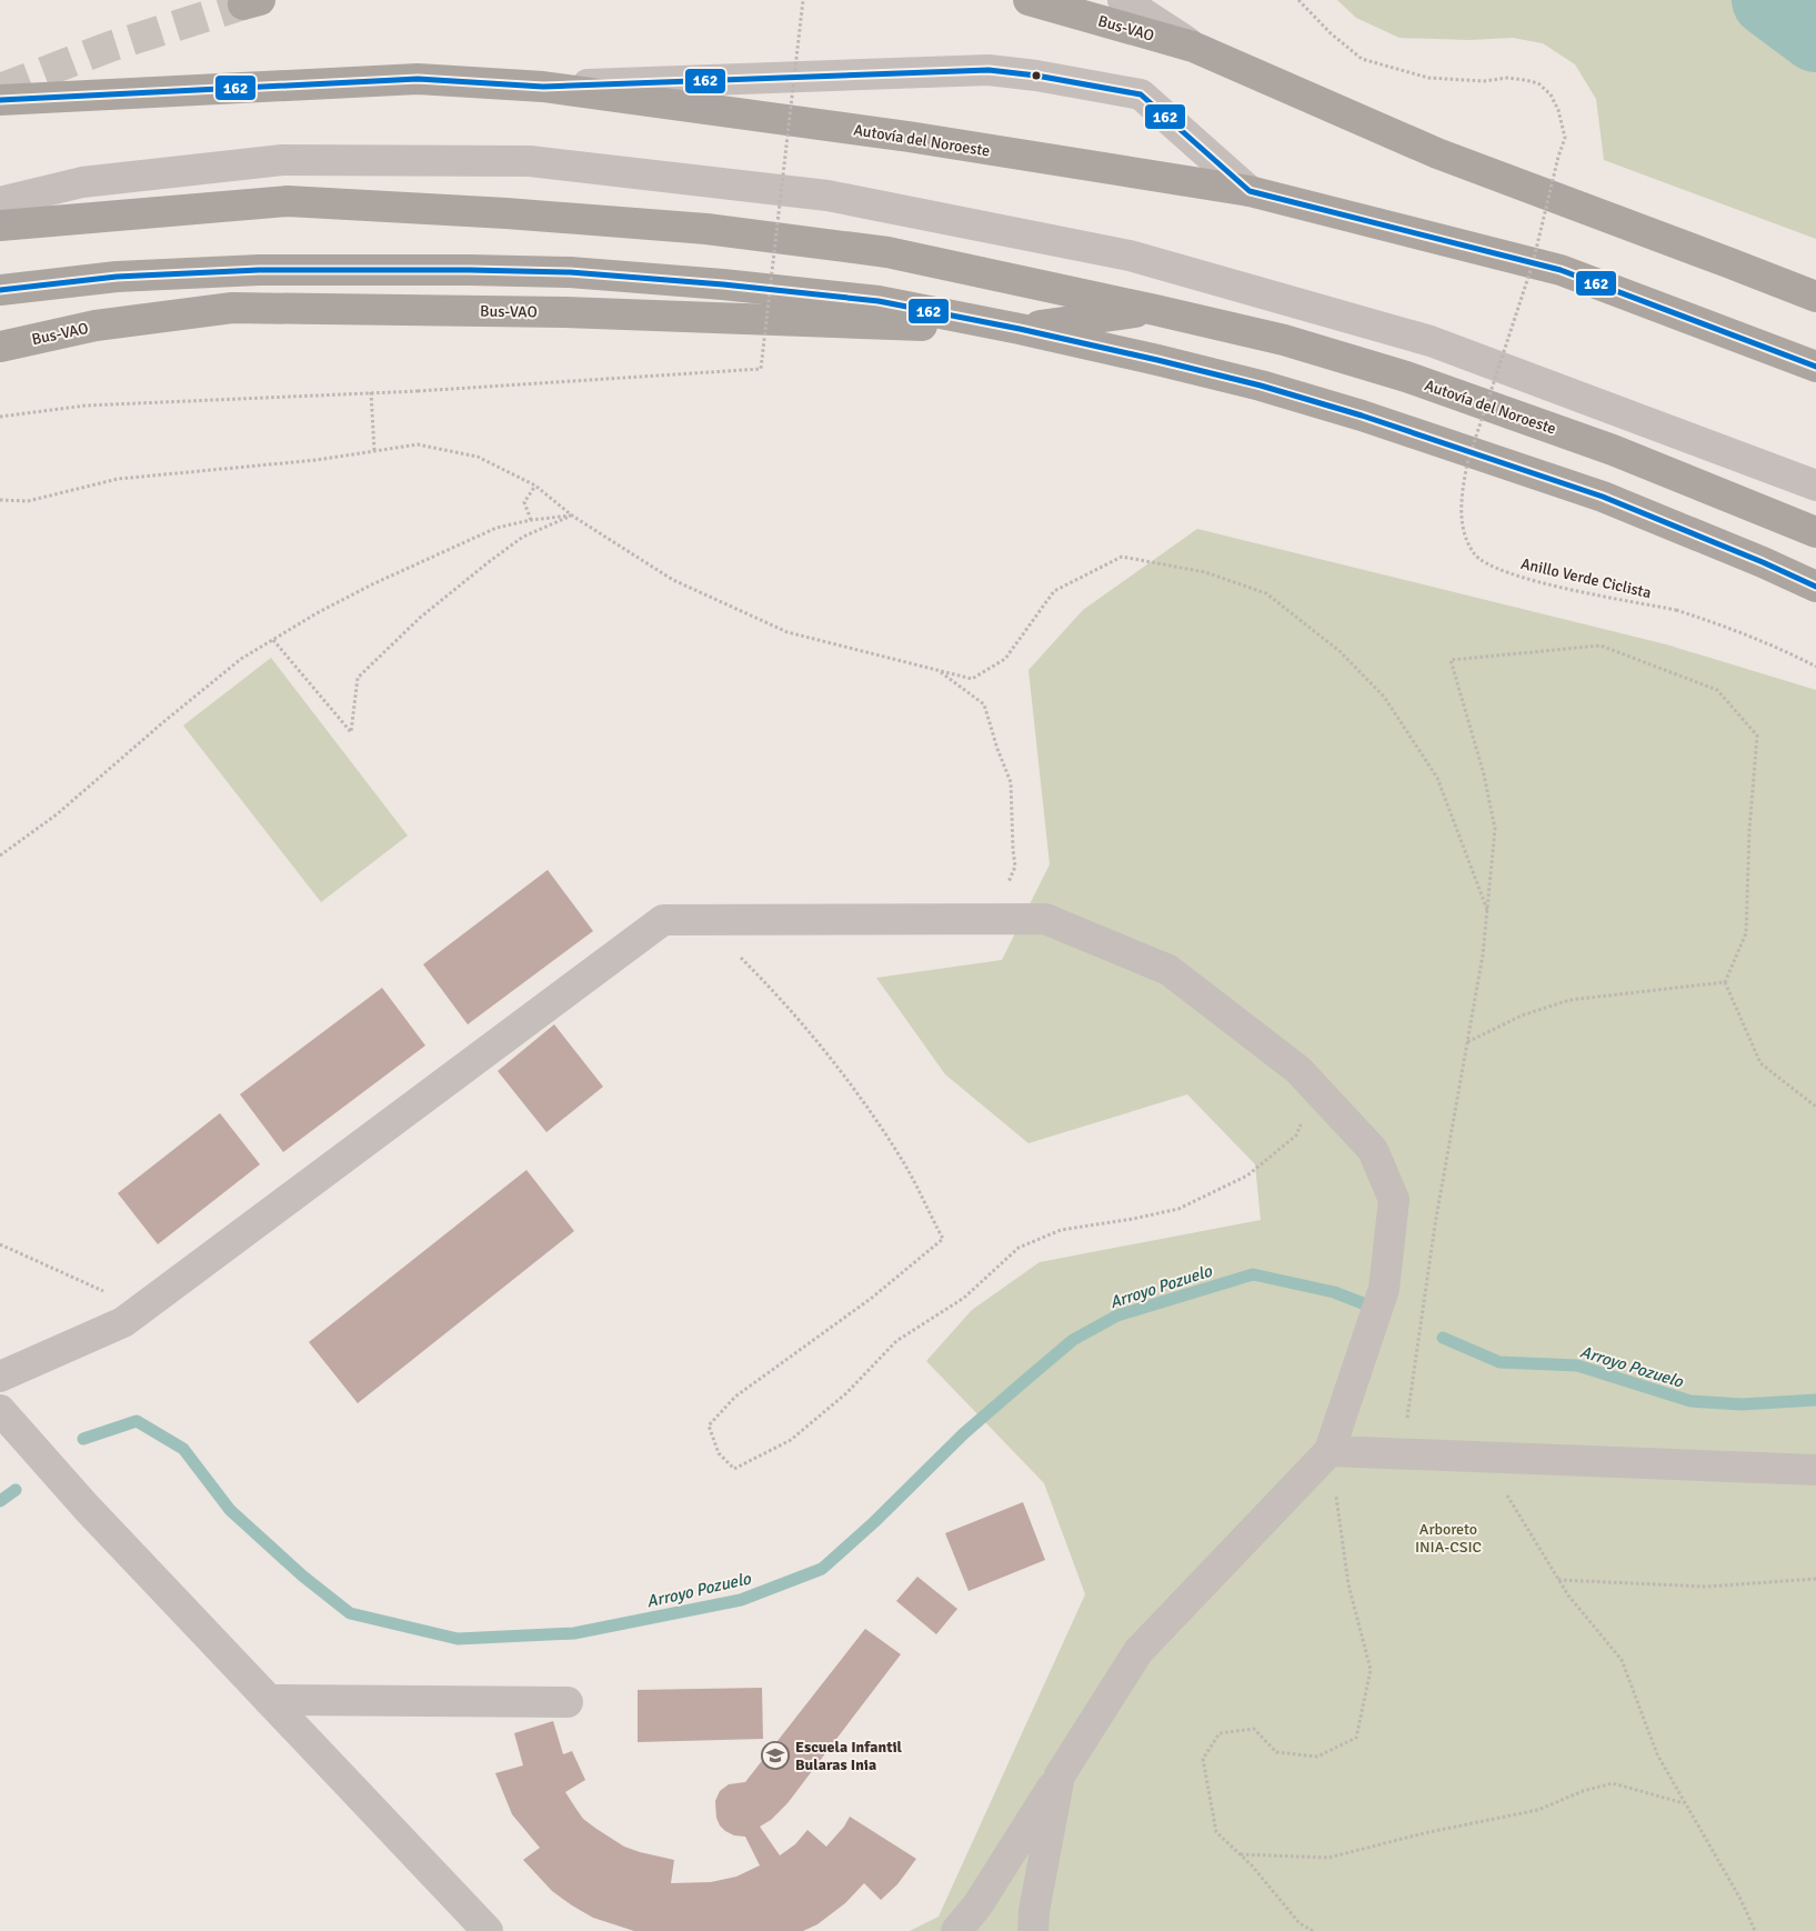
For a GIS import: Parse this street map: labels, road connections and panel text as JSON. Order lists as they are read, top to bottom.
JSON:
{
  "streets": {
    "highway": ["Bus-VAO", "Autovía del Noroeste"],
    "path": ["Anillo Verde Ciclista"]
  },
  "crossings": [
    ["Bus-VAO", "Autovía del Noroeste"]
  ],
  "water": ["Arroyo Pozuelo"],
  "parks": ["Arboreto INIA-CSIC"],
  "places": {
    "school or university": ["Escuela Infantil Bularas Inia"]
  },
  "lines": ["transit line 162"]
}
